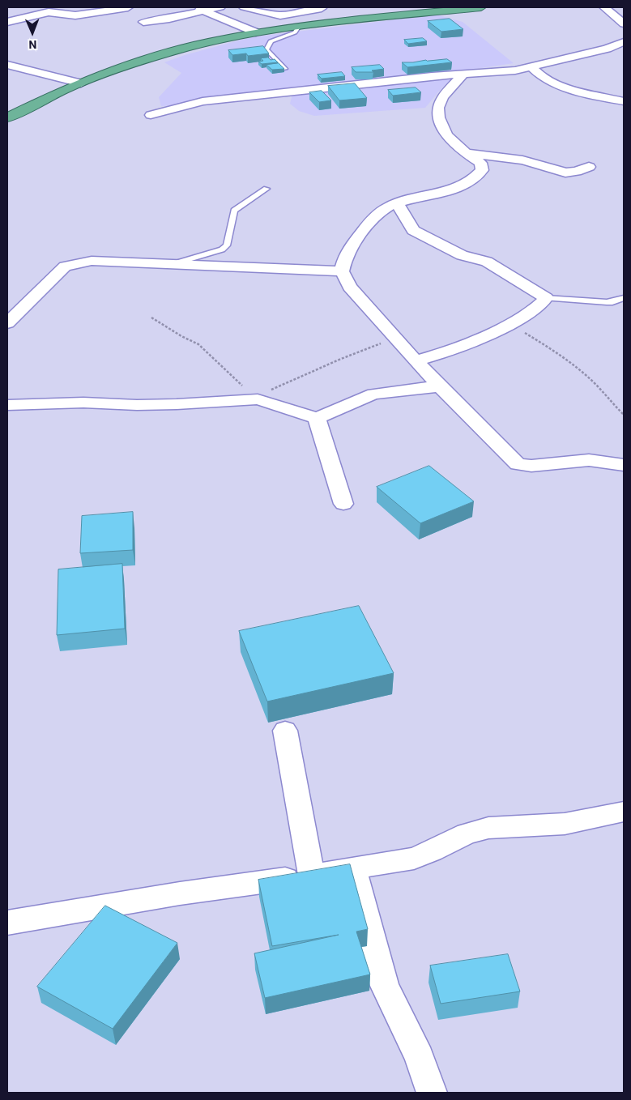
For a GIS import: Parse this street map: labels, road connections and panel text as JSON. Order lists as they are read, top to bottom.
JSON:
{
  "north": "bottom"
}
